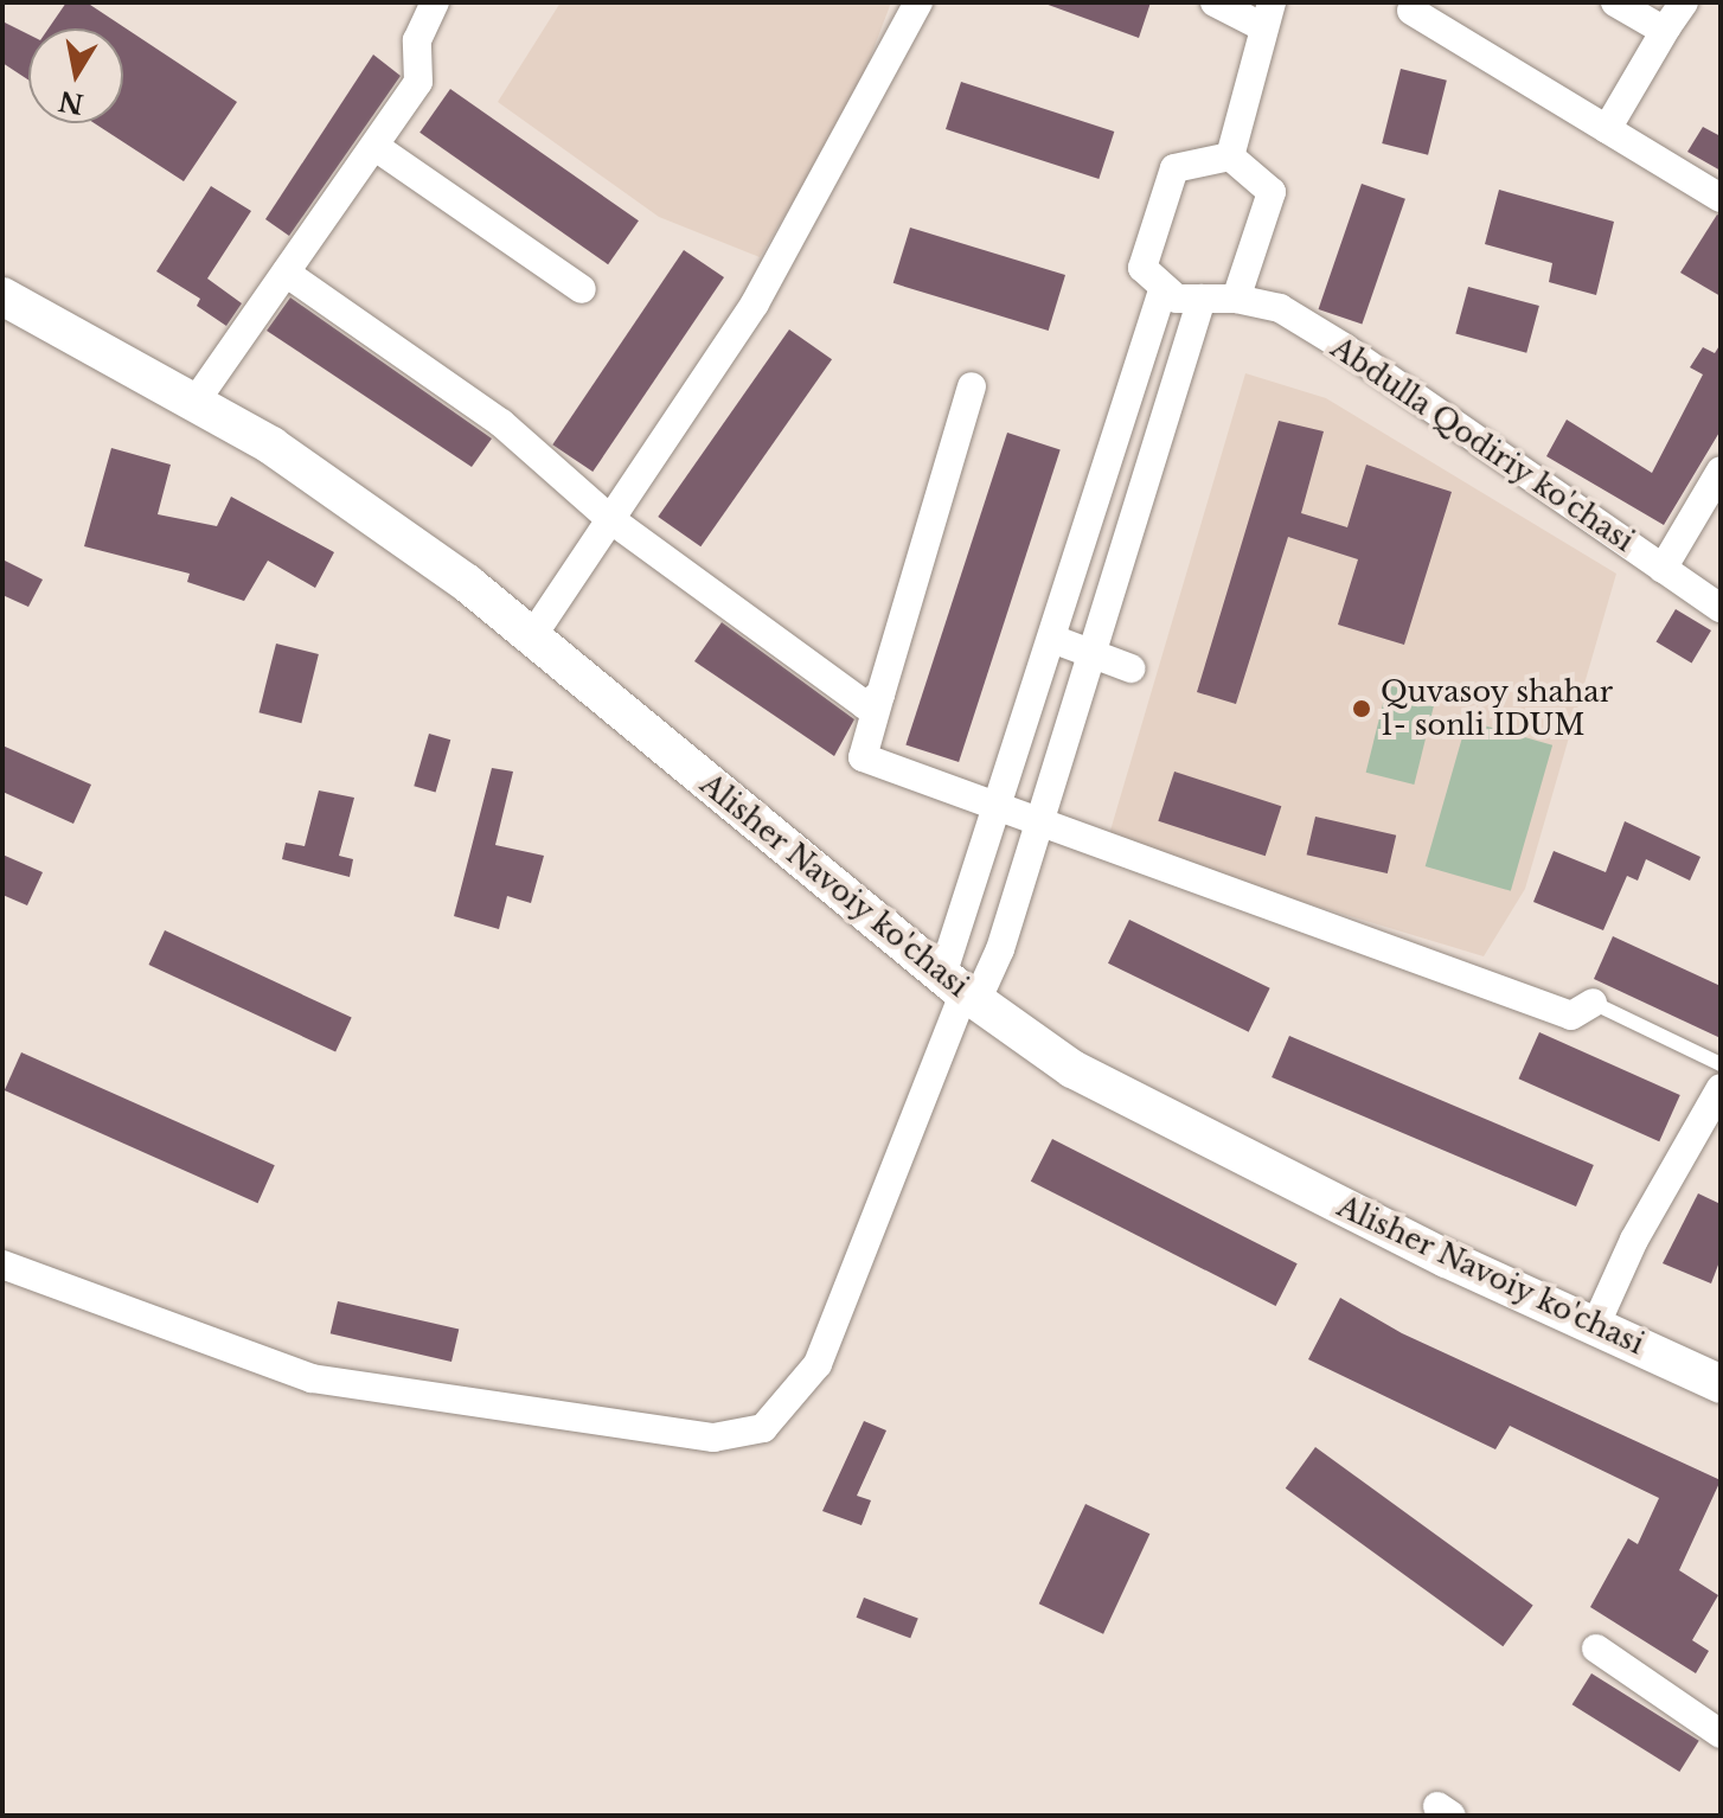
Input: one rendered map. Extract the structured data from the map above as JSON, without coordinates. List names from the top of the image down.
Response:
{
  "streets": {
    "street": ["Abdulla Qodiriy ko'chasi", "Alisher Navoiy ko'chasi"]
  },
  "places": ["Quvasoy shahar 1- sonli IDUM"],
  "north": "bottom"
}
